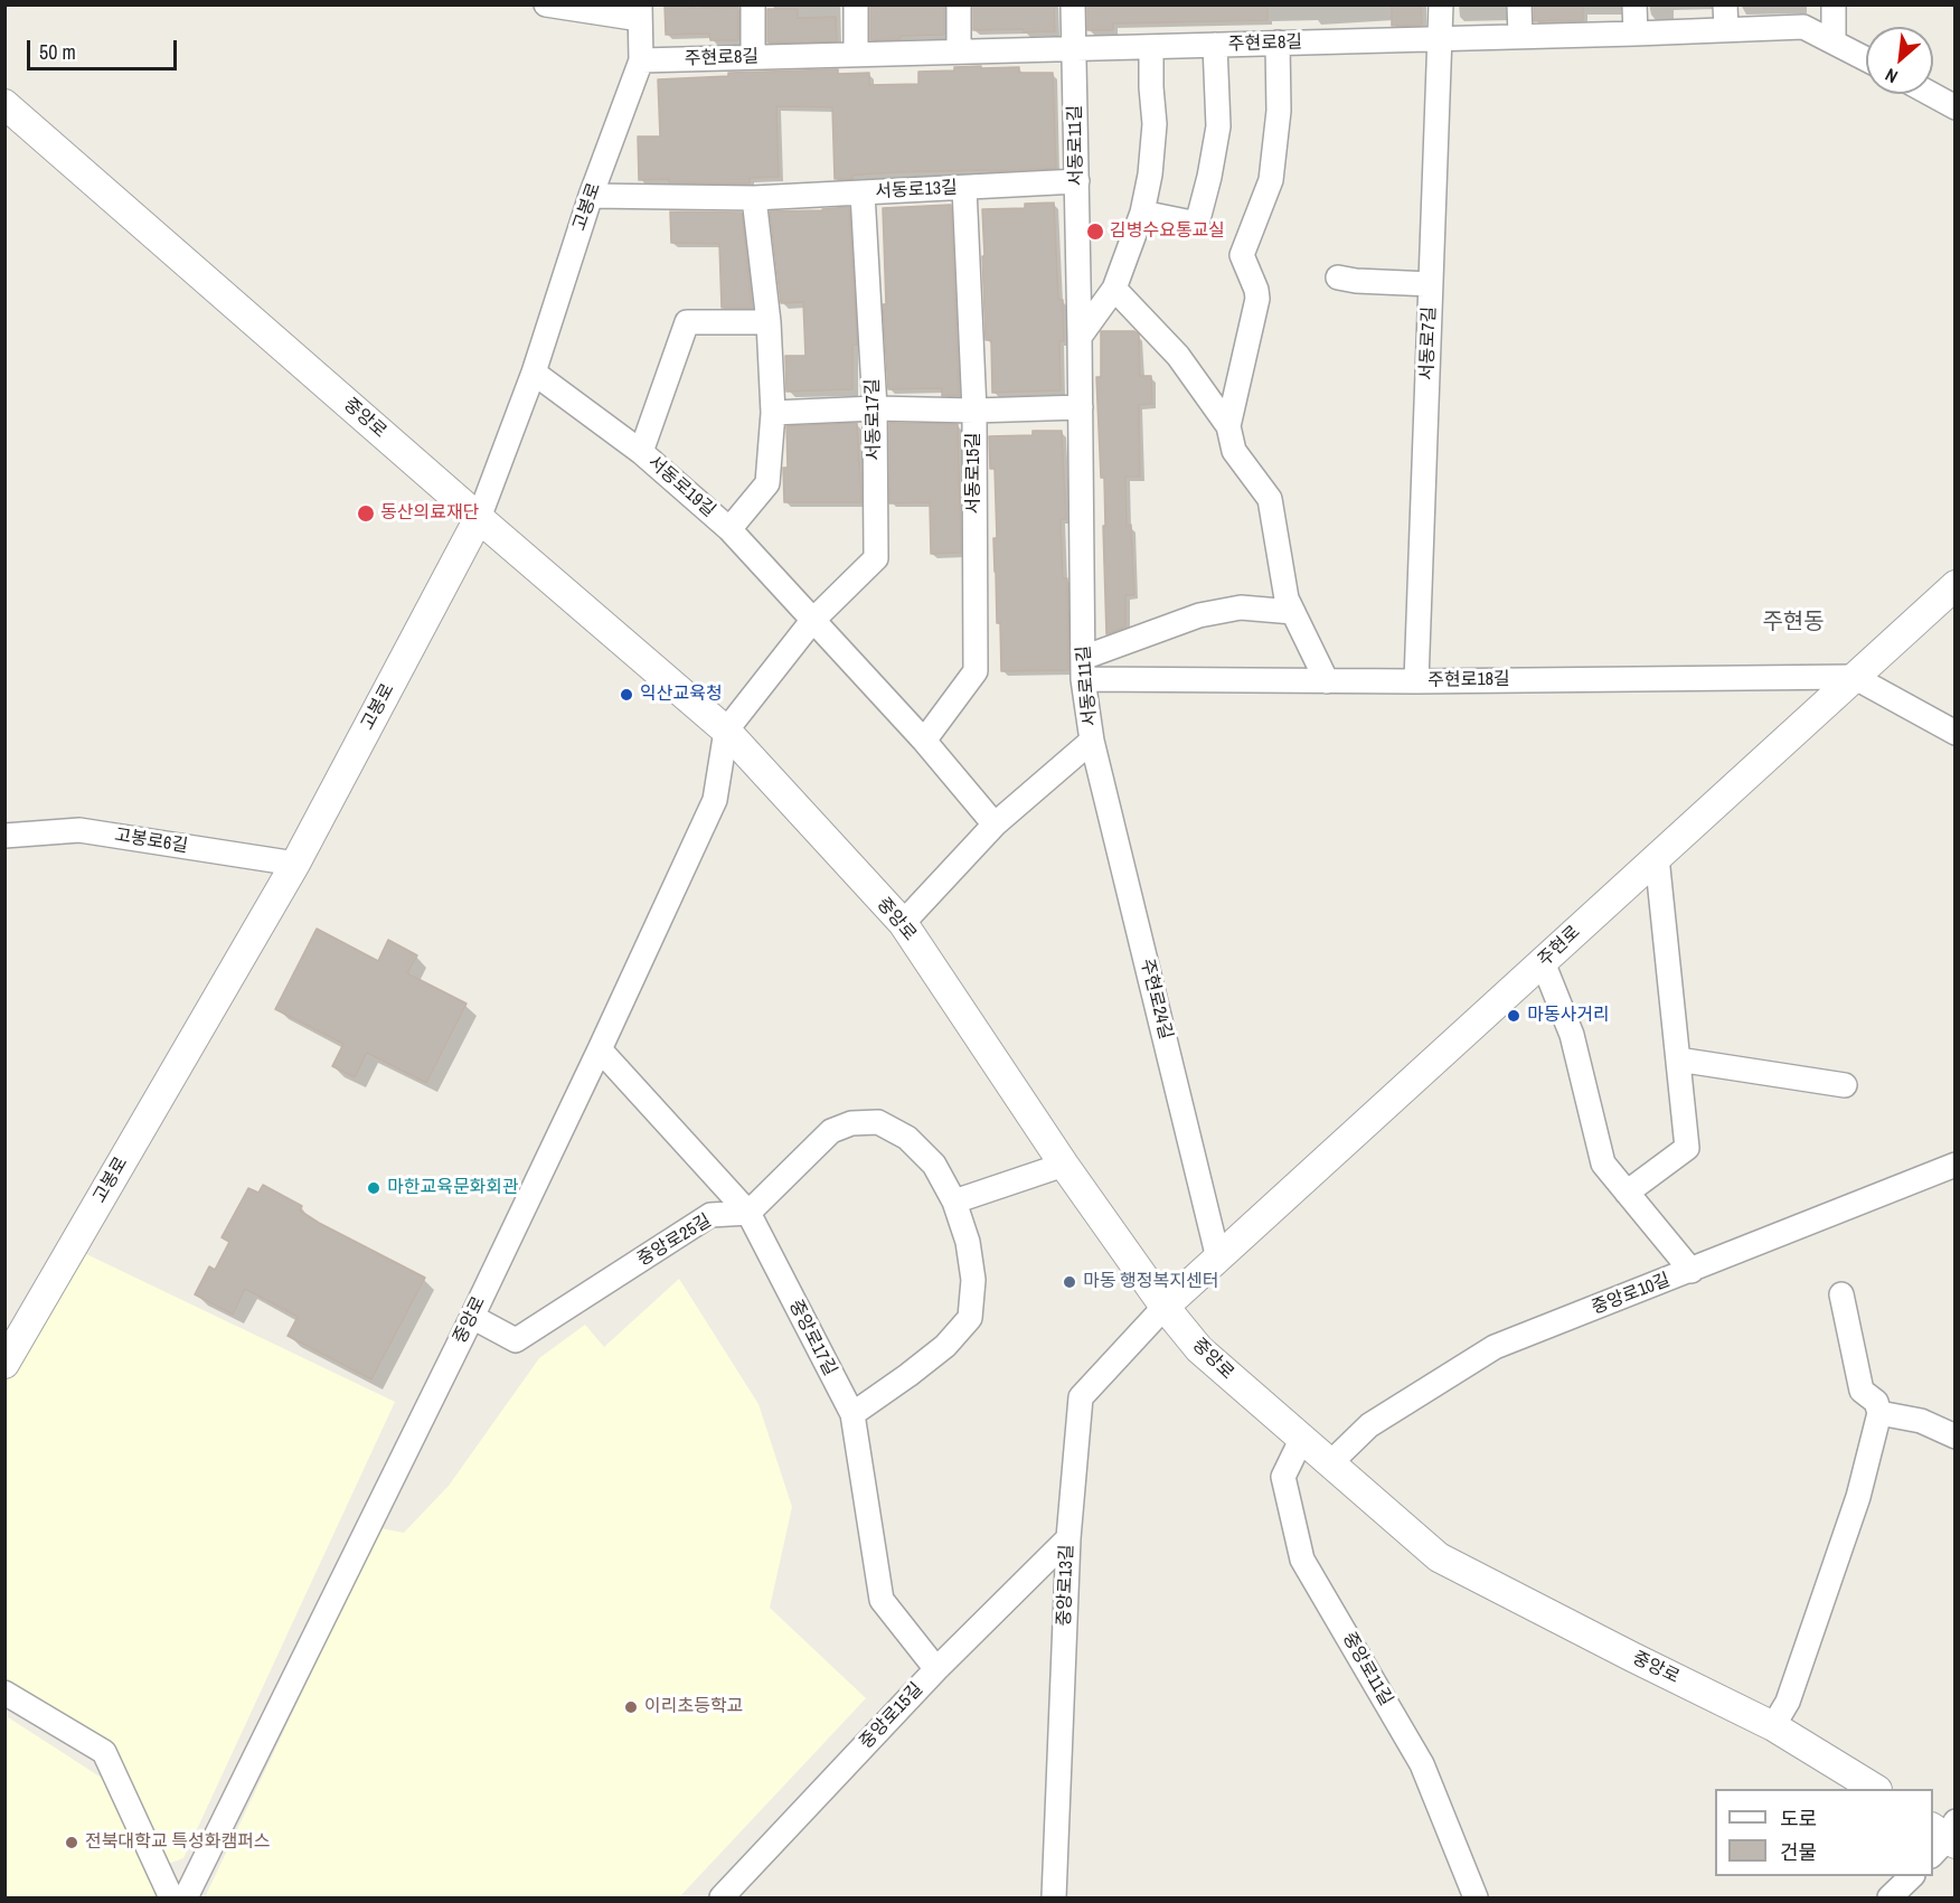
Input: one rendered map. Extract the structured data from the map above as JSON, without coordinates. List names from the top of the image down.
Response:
{
  "streets": {
    "street": [
      "주현로8길",
      "서동로11길",
      "서동로13길",
      "고봉로",
      "서동로7길",
      "중앙로",
      "서동로17길",
      "서동로15길",
      "서동로19길",
      "주현로18길",
      "고봉로6길",
      "주현로",
      "주현로24길",
      "중앙로25길",
      "중앙로10길",
      "중앙로17길",
      "중앙로13길",
      "중앙로11길",
      "중앙로15길"
    ]
  },
  "crossings": [
    ["주현로8길", "서동로11길"],
    ["주현로8길", "고봉로"],
    ["주현로8길", "서동로7길"],
    ["서동로11길", "서동로13길"],
    ["서동로11길", "중앙로"],
    ["서동로11길", "서동로19길"],
    ["서동로11길", "주현로18길"],
    ["서동로11길", "주현로24길"],
    ["서동로13길", "고봉로"],
    ["서동로13길", "서동로17길"],
    ["서동로13길", "서동로15길"],
    ["고봉로", "중앙로"],
    ["고봉로", "서동로19길"],
    ["고봉로", "고봉로6길"],
    ["서동로7길", "주현로18길"],
    ["중앙로", "주현로"],
    ["중앙로", "중앙로25길"],
    ["중앙로", "중앙로10길"],
    ["중앙로", "중앙로17길"],
    ["중앙로", "중앙로13길"],
    ["중앙로", "중앙로11길"],
    ["서동로17길", "서동로19길"],
    ["서동로15길", "서동로19길"],
    ["주현로18길", "주현로"],
    ["주현로", "주현로24길"],
    ["주현로", "중앙로13길"],
    ["중앙로25길", "중앙로17길"],
    ["중앙로17길", "중앙로15길"],
    ["중앙로13길", "중앙로15길"]
  ],
  "districts": ["주현동"],
  "places": [
    "김병수요통교실",
    "동산의료재단",
    "익산교육청",
    "마동사거리",
    "마한교육문화회관",
    "마동 행정복지센터",
    "이리초등학교",
    "전북대학교 특성화캠퍼스"
  ],
  "legend": ["도로", "건물"],
  "scale_bar": "50 m",
  "north": "bottom left"
}
